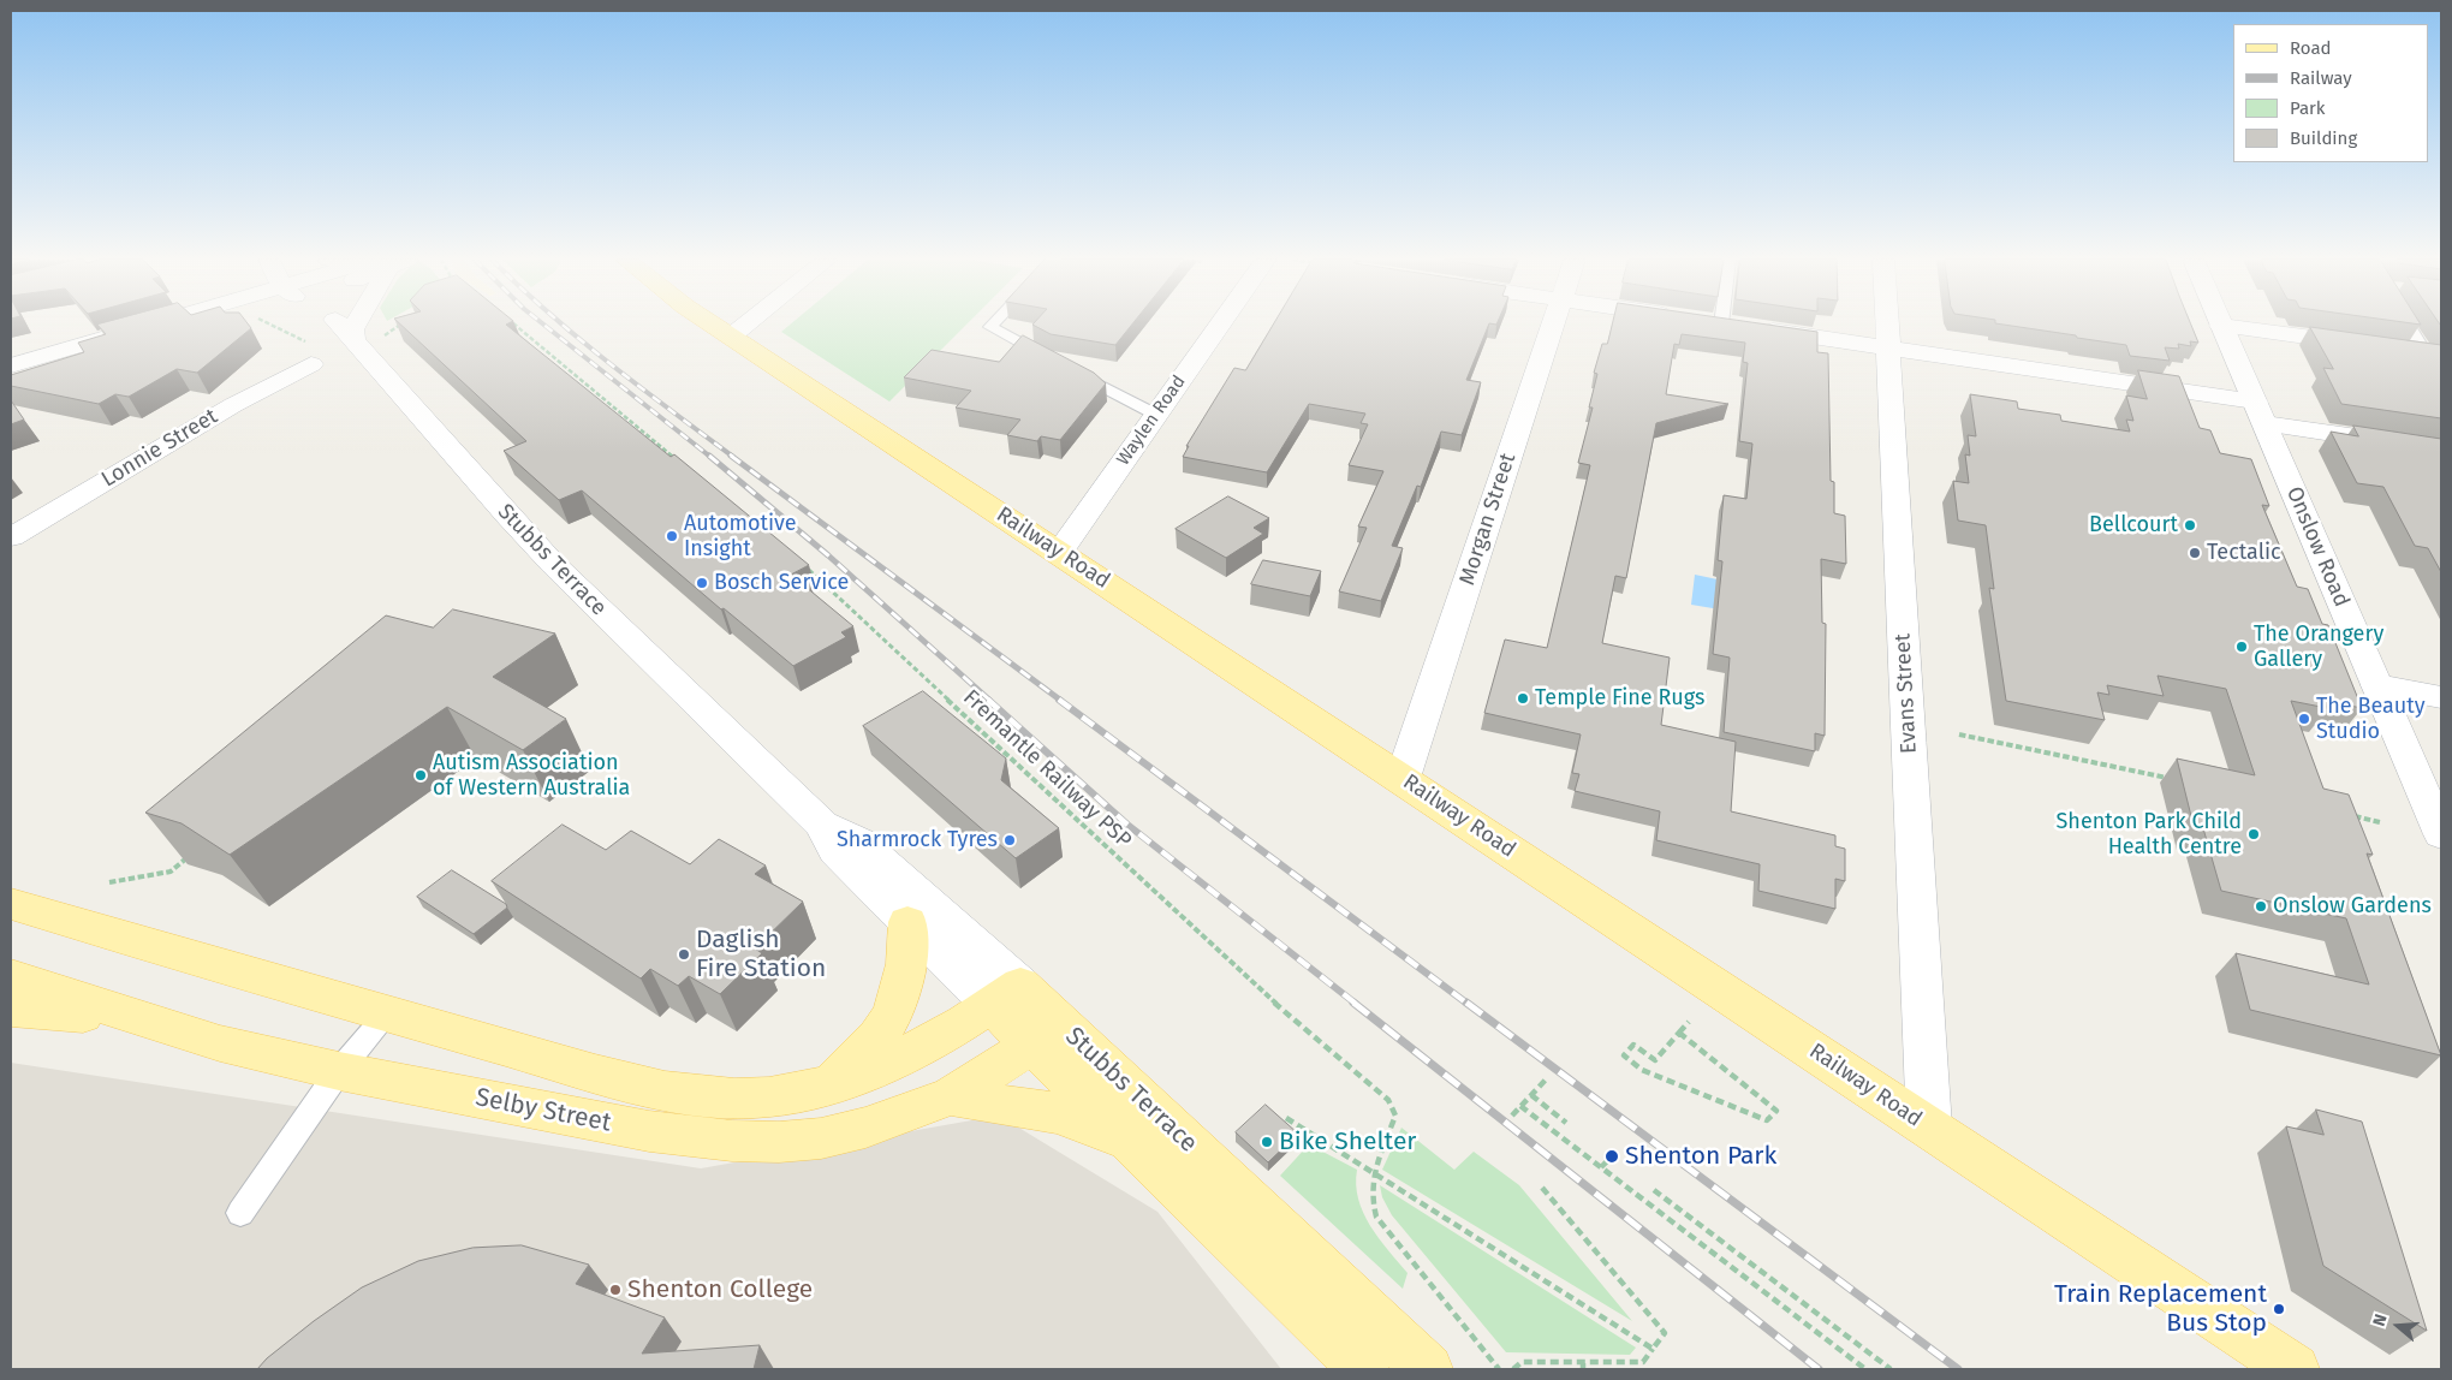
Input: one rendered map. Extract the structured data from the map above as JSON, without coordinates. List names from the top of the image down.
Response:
{
  "streets": {
    "main road": ["Railway Road", "Stubbs Terrace", "Selby Street"],
    "street": [
      "Waylen Road",
      "Lonnie Street",
      "Morgan Street",
      "Onslow Road",
      "Evans Street"
    ],
    "path": ["Fremantle Railway PSP"]
  },
  "crossings": [
    ["Waylen Road", "Railway Road"],
    ["Morgan Street", "Railway Road"],
    ["Railway Road", "Evans Street"],
    ["Stubbs Terrace", "Selby Street"]
  ],
  "places": [
    "Bellcourt",
    "Automotive Insight",
    "Tectalic",
    "Bosch Service",
    "The Orangery Gallery",
    "Temple Fine Rugs",
    "The Beauty Studio",
    "Autism Association of Western Australia",
    "Shenton Park Child Health Centre",
    "Sharmrock Tyres",
    "Onslow Gardens",
    "Daglish Fire Station",
    "Bike Shelter",
    "Shenton Park",
    "Shenton College",
    "Train Replacement Bus Stop"
  ],
  "legend": [
    "Road",
    "Railway",
    "Park",
    "Building"
  ],
  "north": "left"
}
